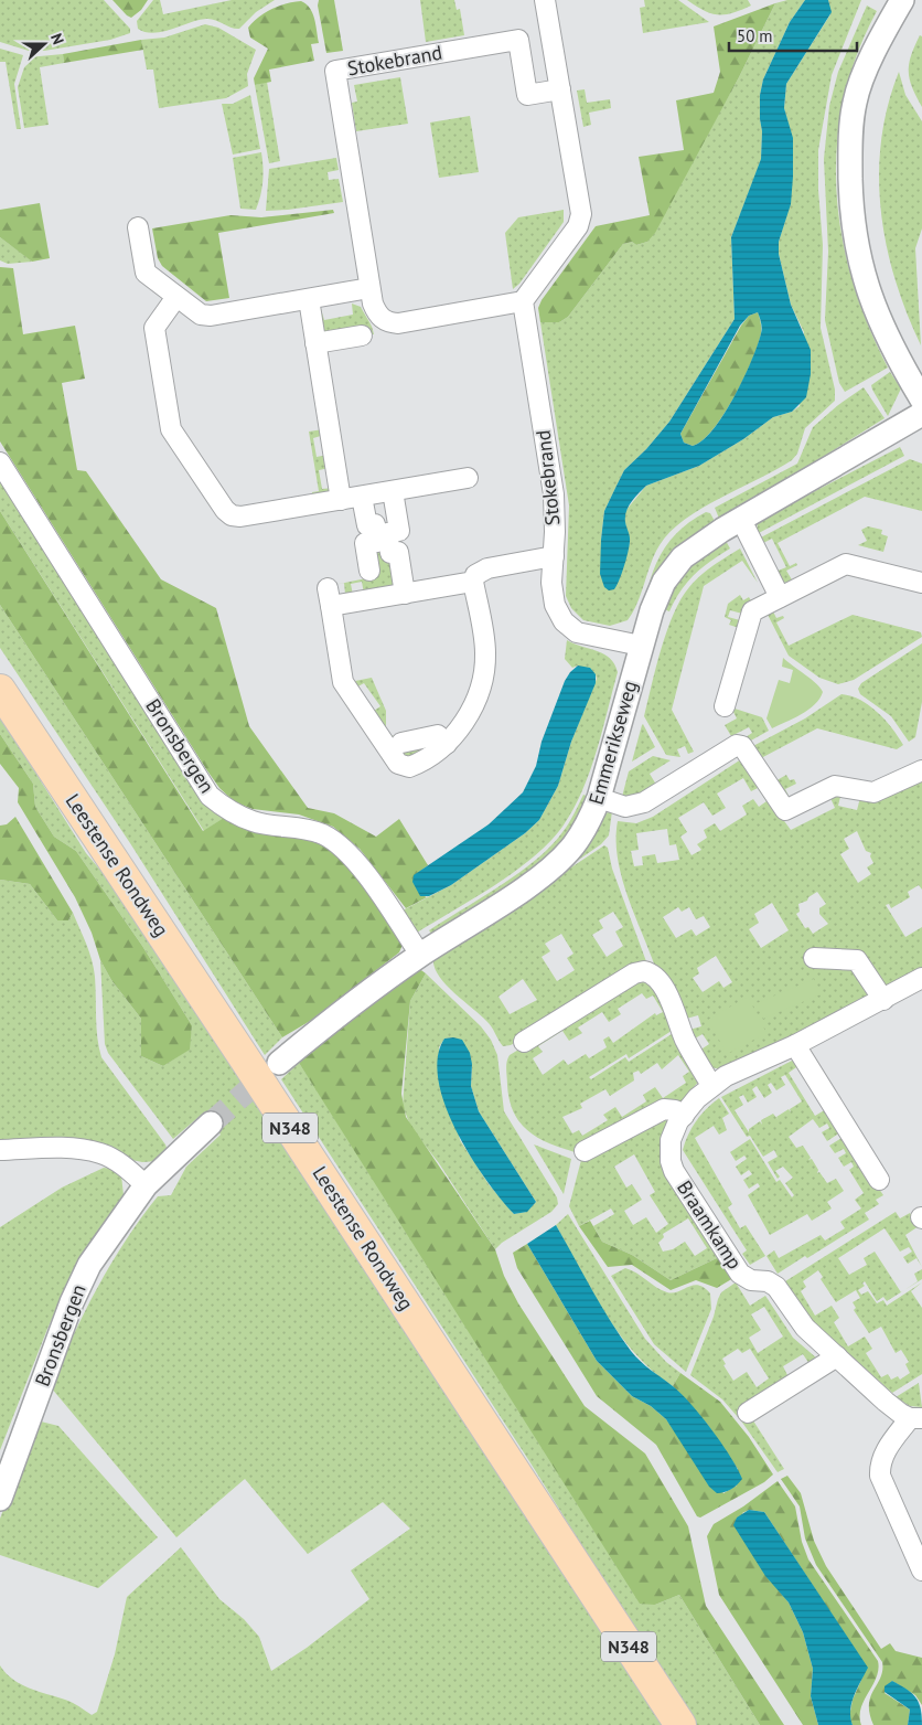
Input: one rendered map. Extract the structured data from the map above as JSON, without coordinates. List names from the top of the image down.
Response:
{
  "streets": {
    "main road": ["Leestense Rondweg", "N348"],
    "street": [
      "Stokebrand",
      "Emmerikseweg",
      "Bronsbergen",
      "Braamkamp"
    ]
  },
  "crossings": [
    ["Stokebrand", "Emmerikseweg"],
    ["Emmerikseweg", "Bronsbergen"]
  ],
  "scale_bar": "50 m",
  "north": "right"
}
